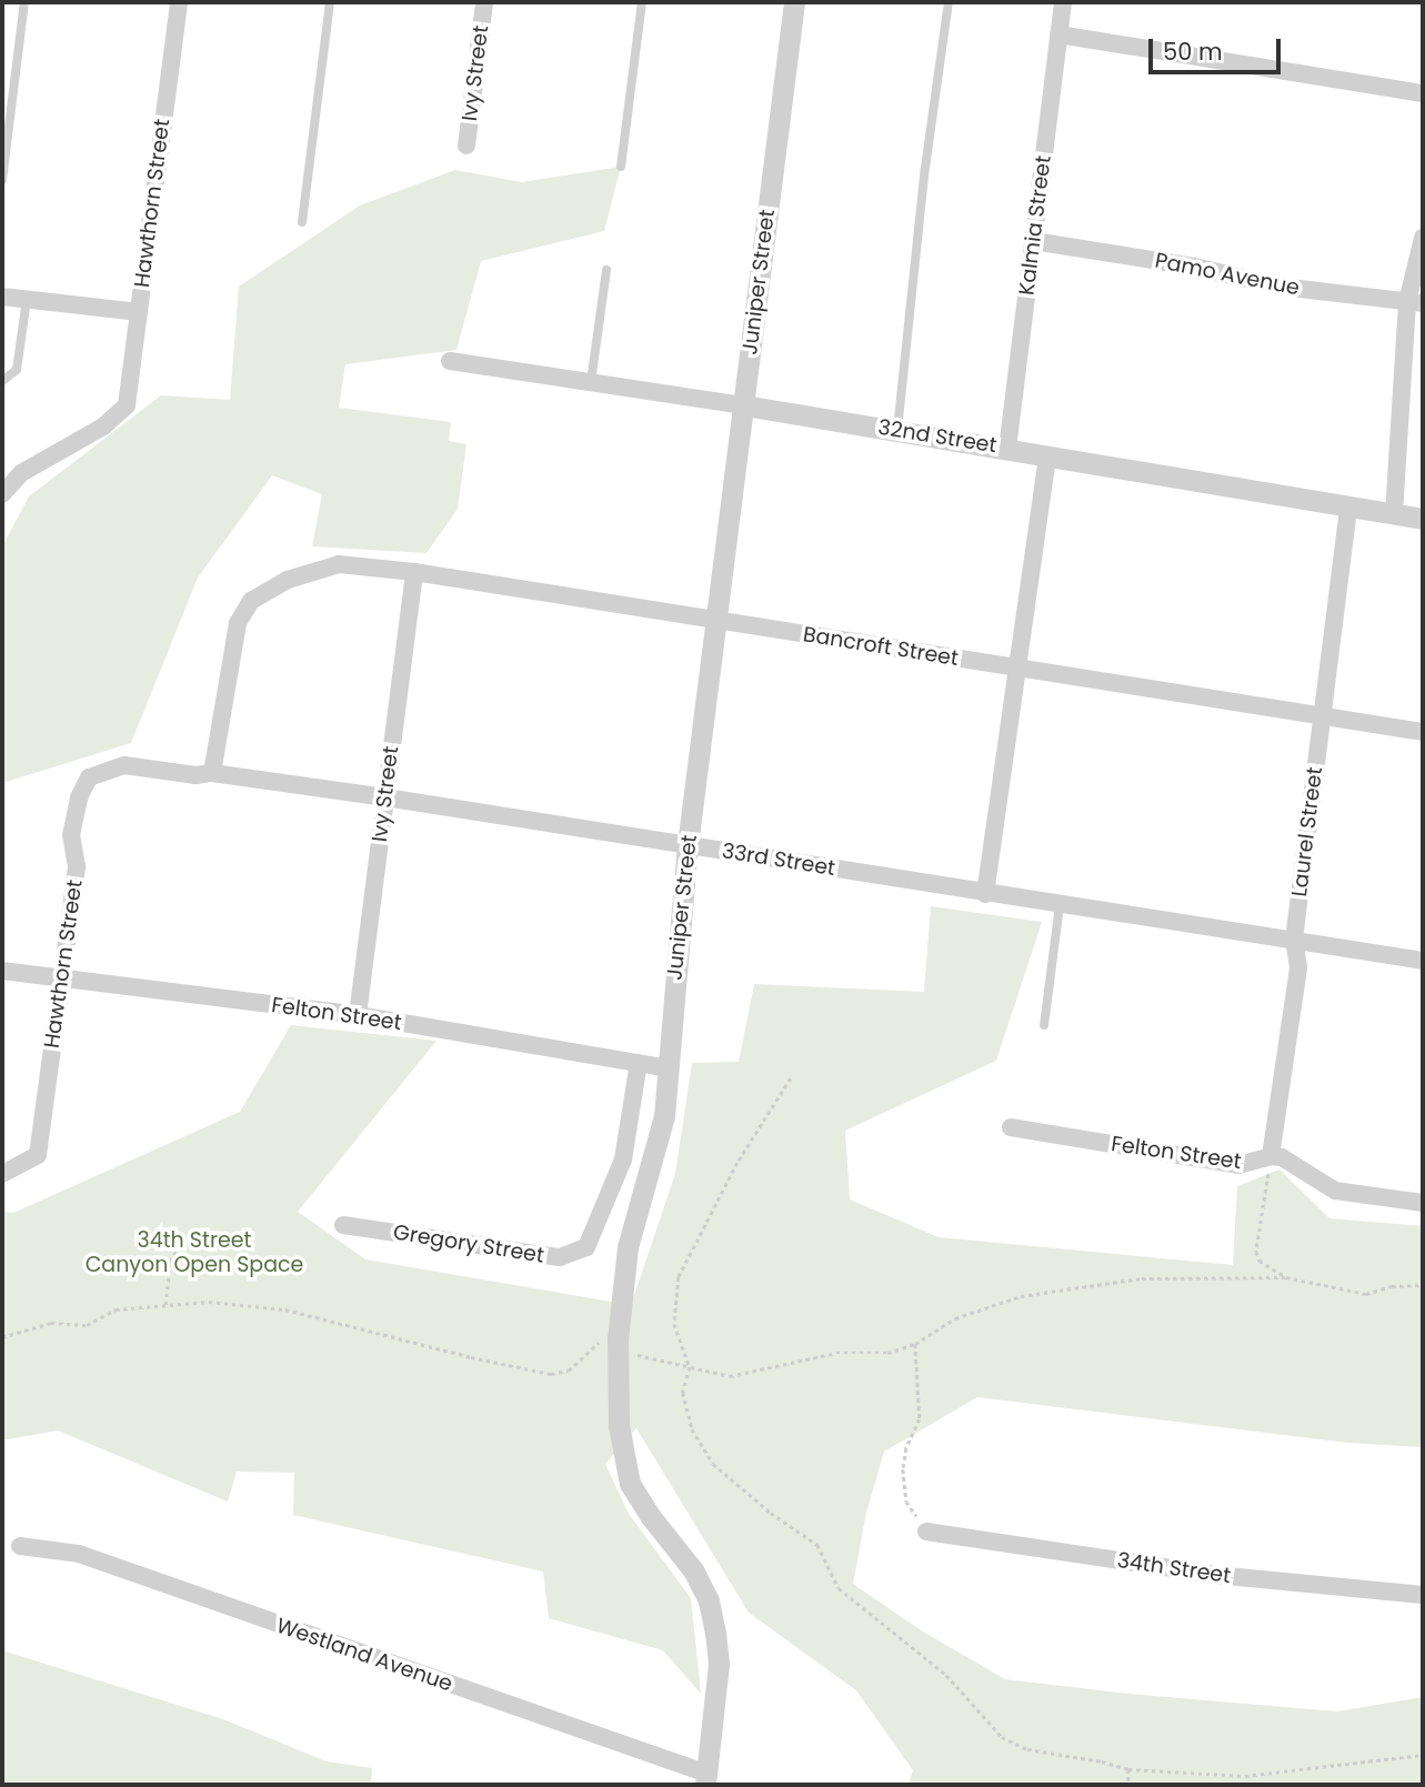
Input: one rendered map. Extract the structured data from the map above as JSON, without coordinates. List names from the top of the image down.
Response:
{
  "streets": {
    "street": [
      "Ivy Street",
      "Hawthorn Street",
      "Kalmia Street",
      "Pamo Avenue",
      "Juniper Street",
      "32nd Street",
      "Bancroft Street",
      "Laurel Street",
      "33rd Street",
      "Felton Street",
      "Gregory Street",
      "34th Street",
      "Westland Avenue"
    ]
  },
  "crossings": [
    ["Ivy Street", "Bancroft Street"],
    ["Ivy Street", "33rd Street"],
    ["Ivy Street", "Felton Street"],
    ["Hawthorn Street", "33rd Street"],
    ["Hawthorn Street", "Felton Street"],
    ["Kalmia Street", "Pamo Avenue"],
    ["Kalmia Street", "32nd Street"],
    ["Juniper Street", "32nd Street"],
    ["Juniper Street", "Bancroft Street"],
    ["Juniper Street", "33rd Street"],
    ["Juniper Street", "Felton Street"],
    ["Juniper Street", "Westland Avenue"],
    ["32nd Street", "Laurel Street"],
    ["Bancroft Street", "Laurel Street"],
    ["Bancroft Street", "33rd Street"],
    ["Laurel Street", "33rd Street"],
    ["Laurel Street", "Felton Street"],
    ["Felton Street", "Gregory Street"]
  ],
  "parks": ["34th Street Canyon Open Space"],
  "scale_bar": "50 m"
}
